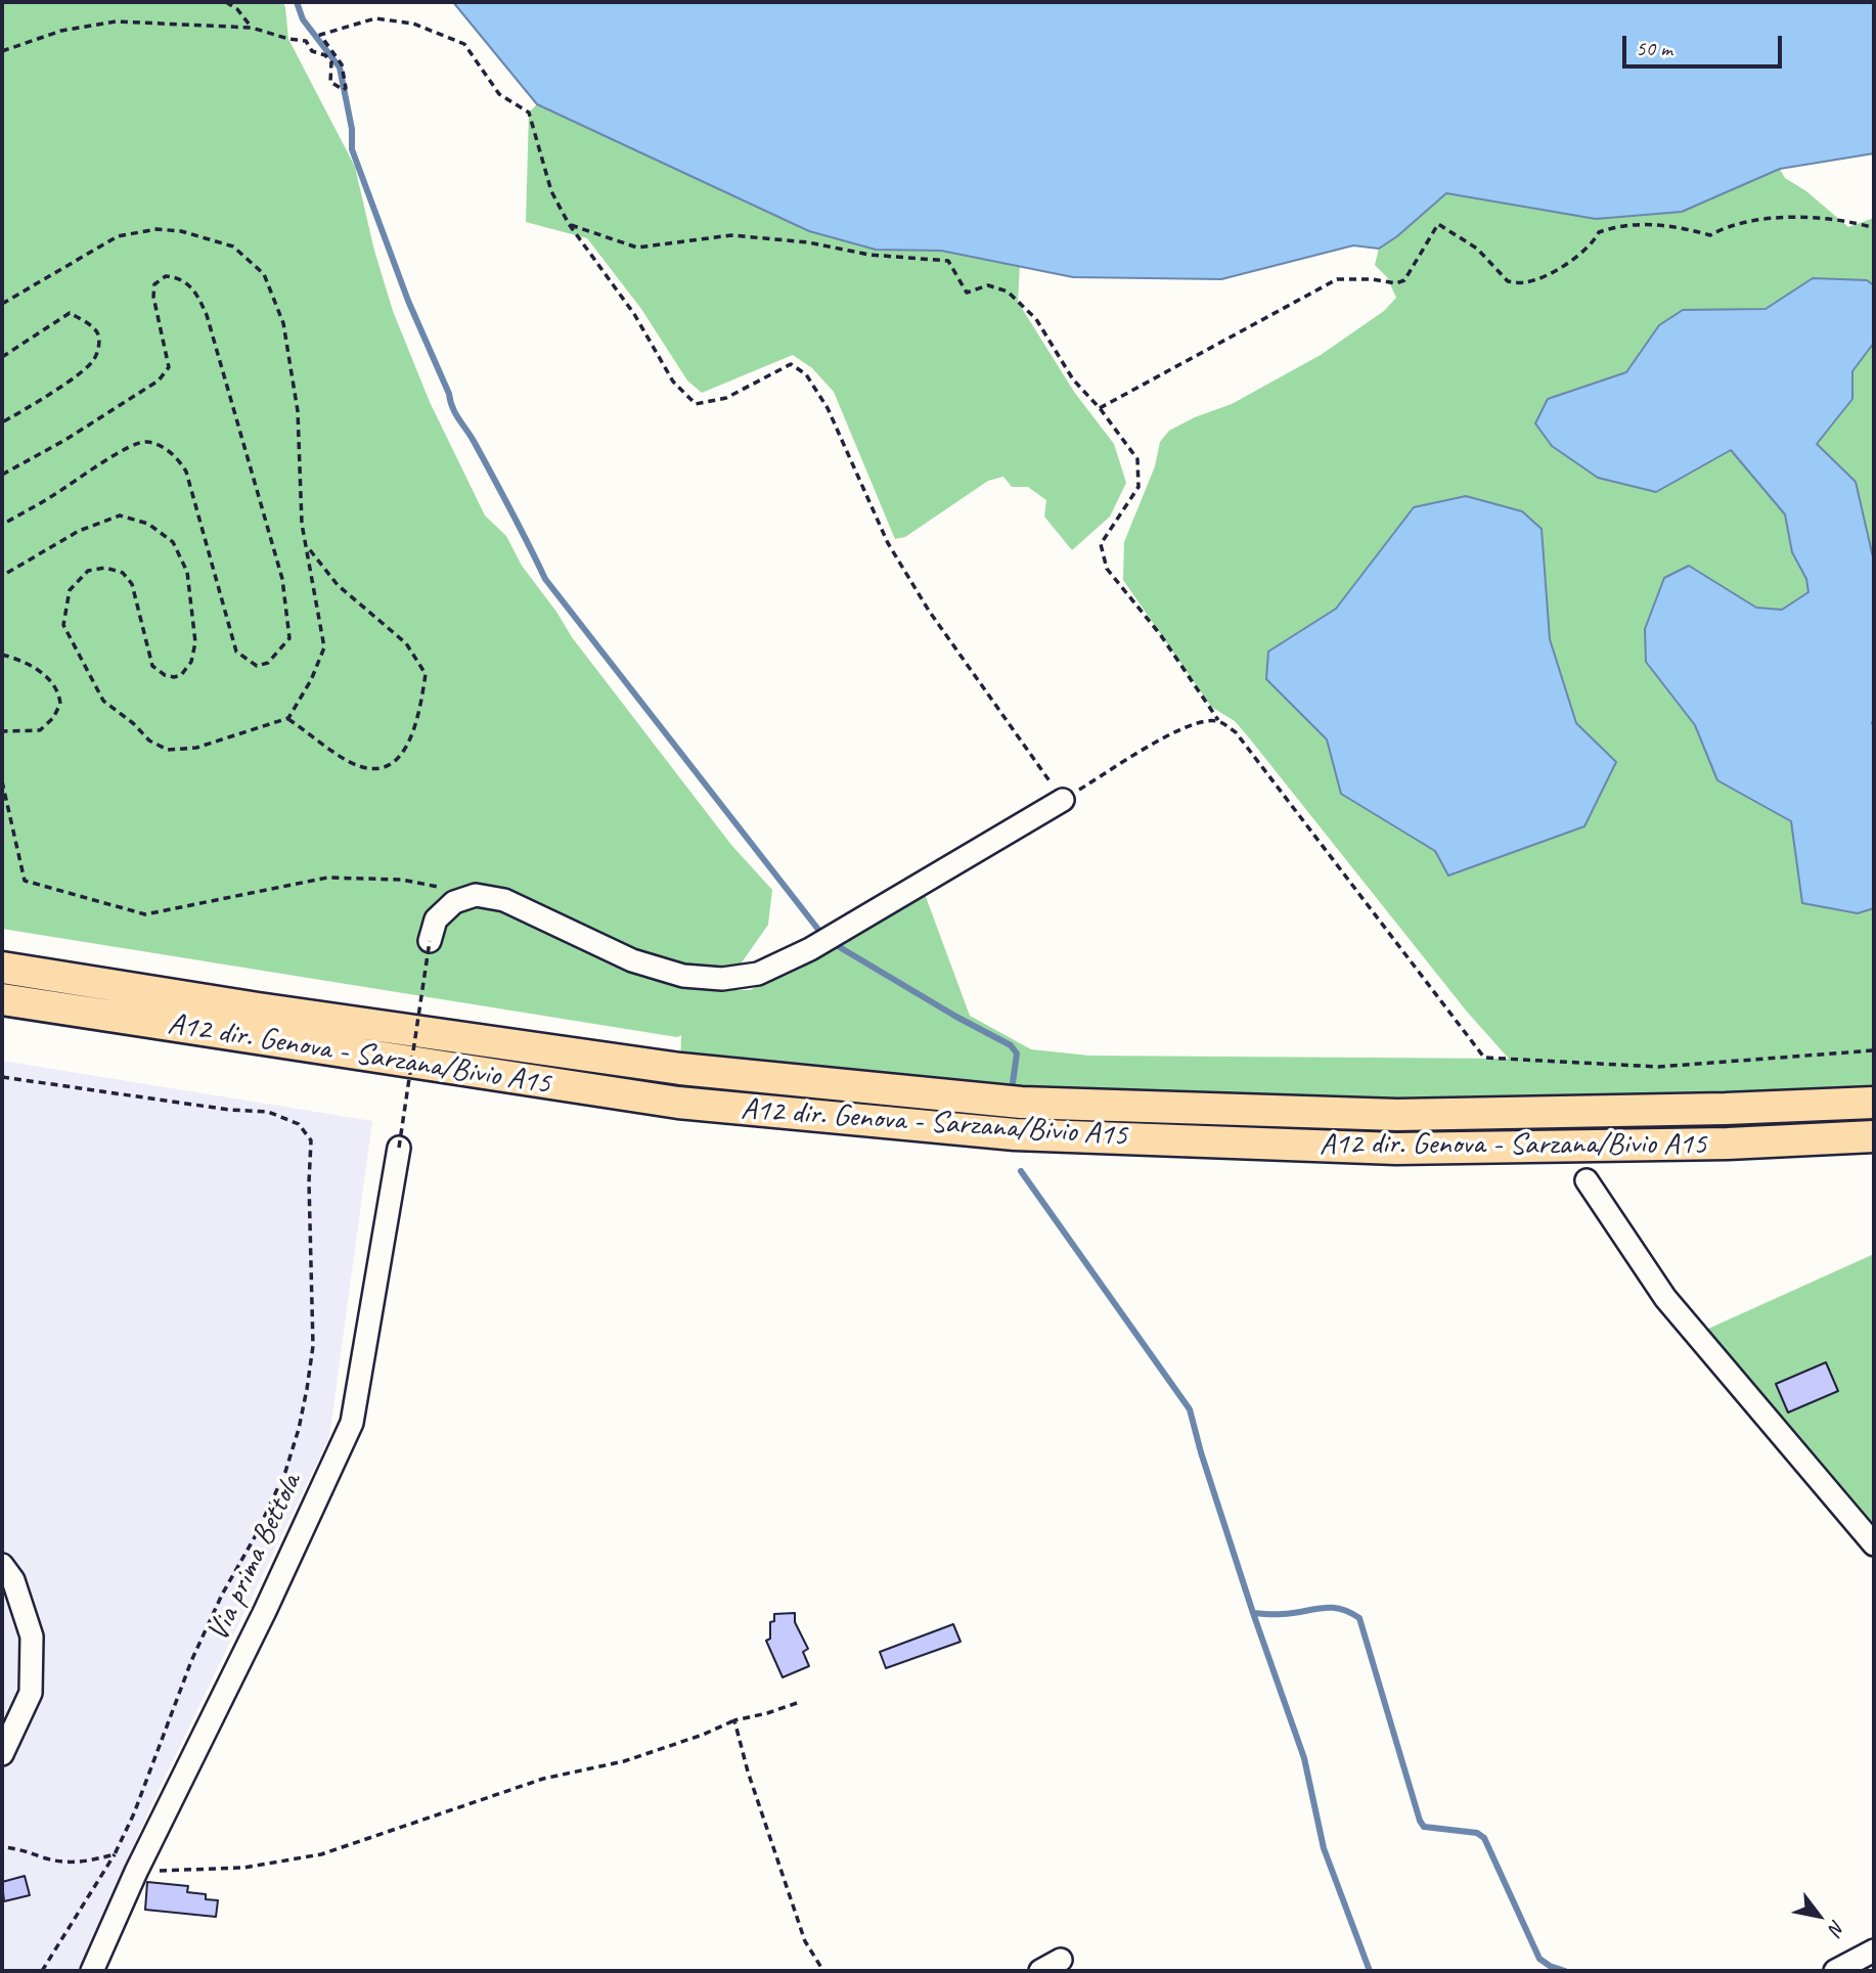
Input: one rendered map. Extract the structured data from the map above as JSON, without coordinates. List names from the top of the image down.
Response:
{
  "streets": {
    "highway": ["A12 dir. Genova - Sarzana/Bivio A15"],
    "street": ["Via prima Bettola"]
  },
  "scale_bar": "50 m",
  "north": "bottom right"
}
